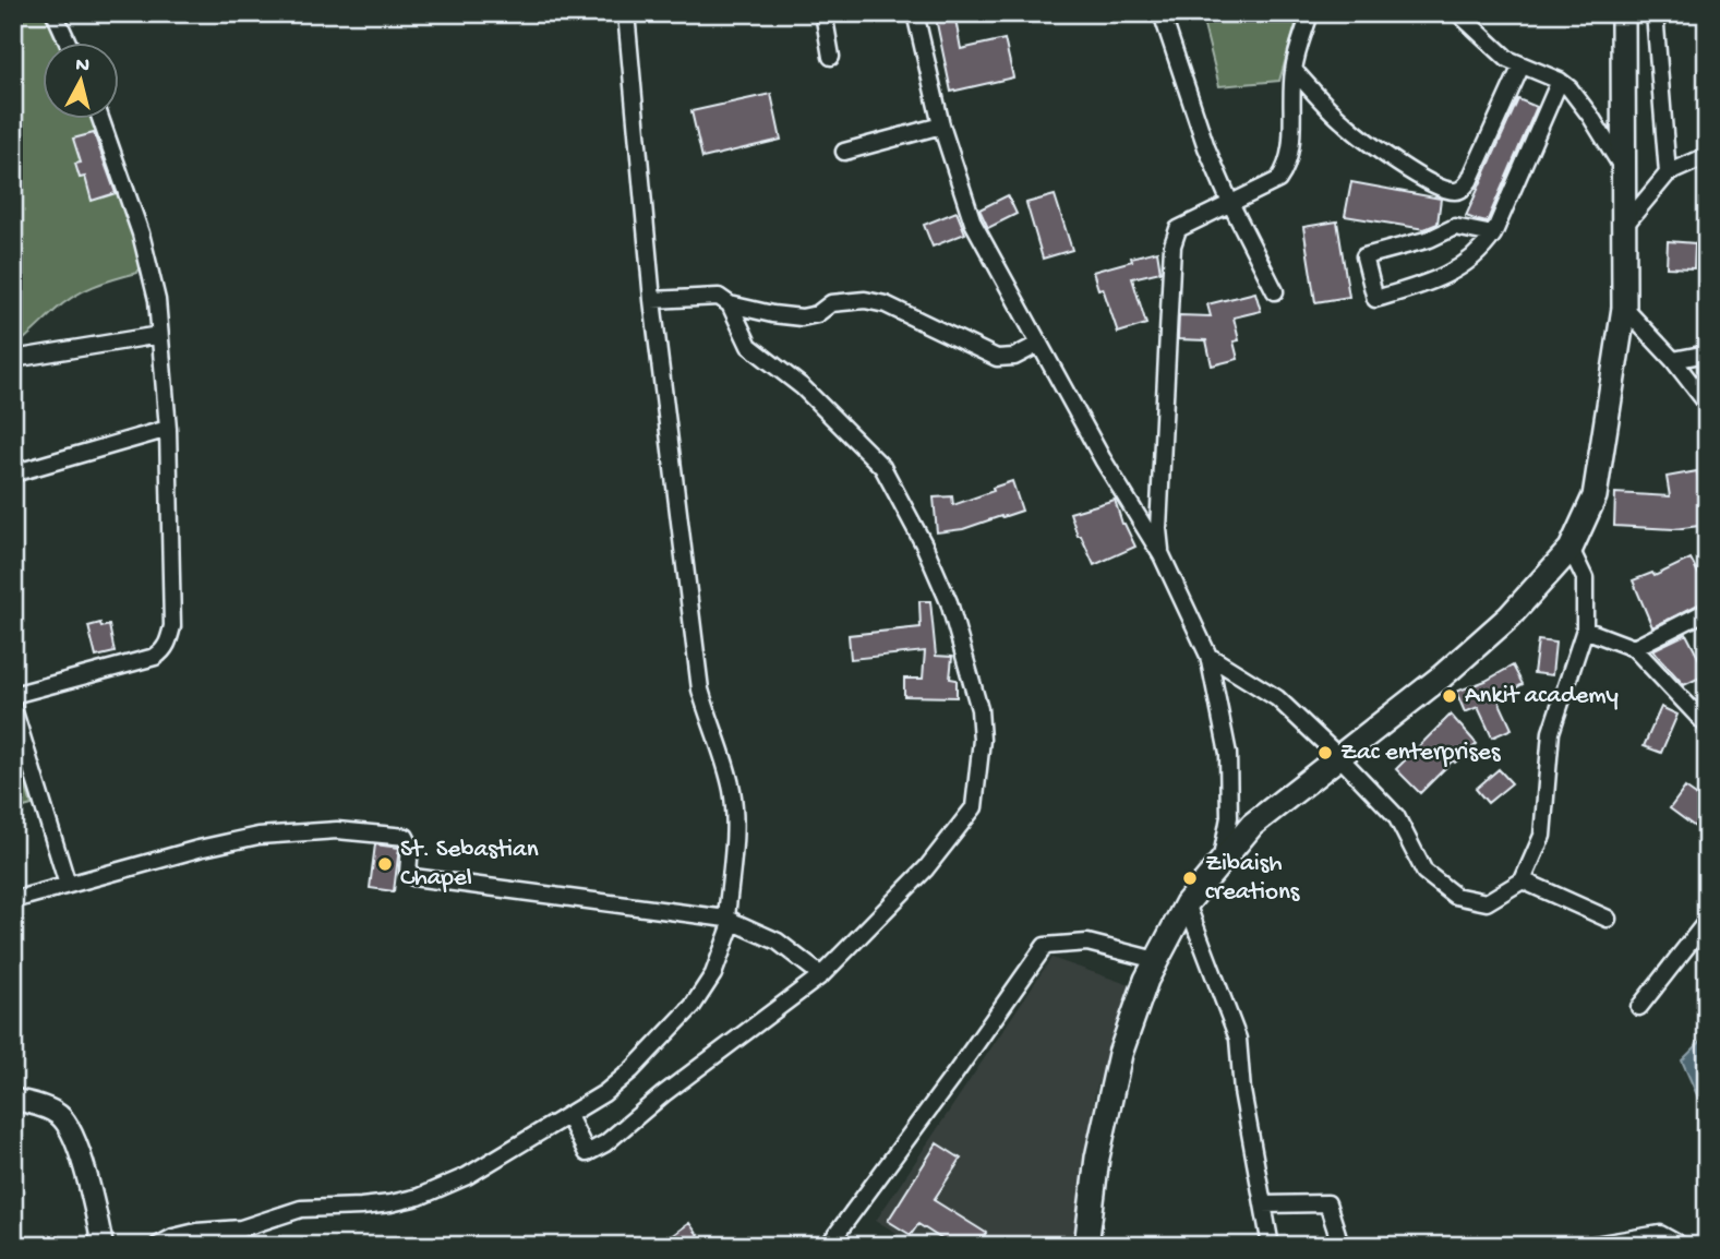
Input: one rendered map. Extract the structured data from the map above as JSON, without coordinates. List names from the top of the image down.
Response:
{
  "places": [
    "Ankit academy",
    "Zac enterprises",
    "St. Sebastian Chapel",
    "Zibaish creations"
  ],
  "north": "top"
}
